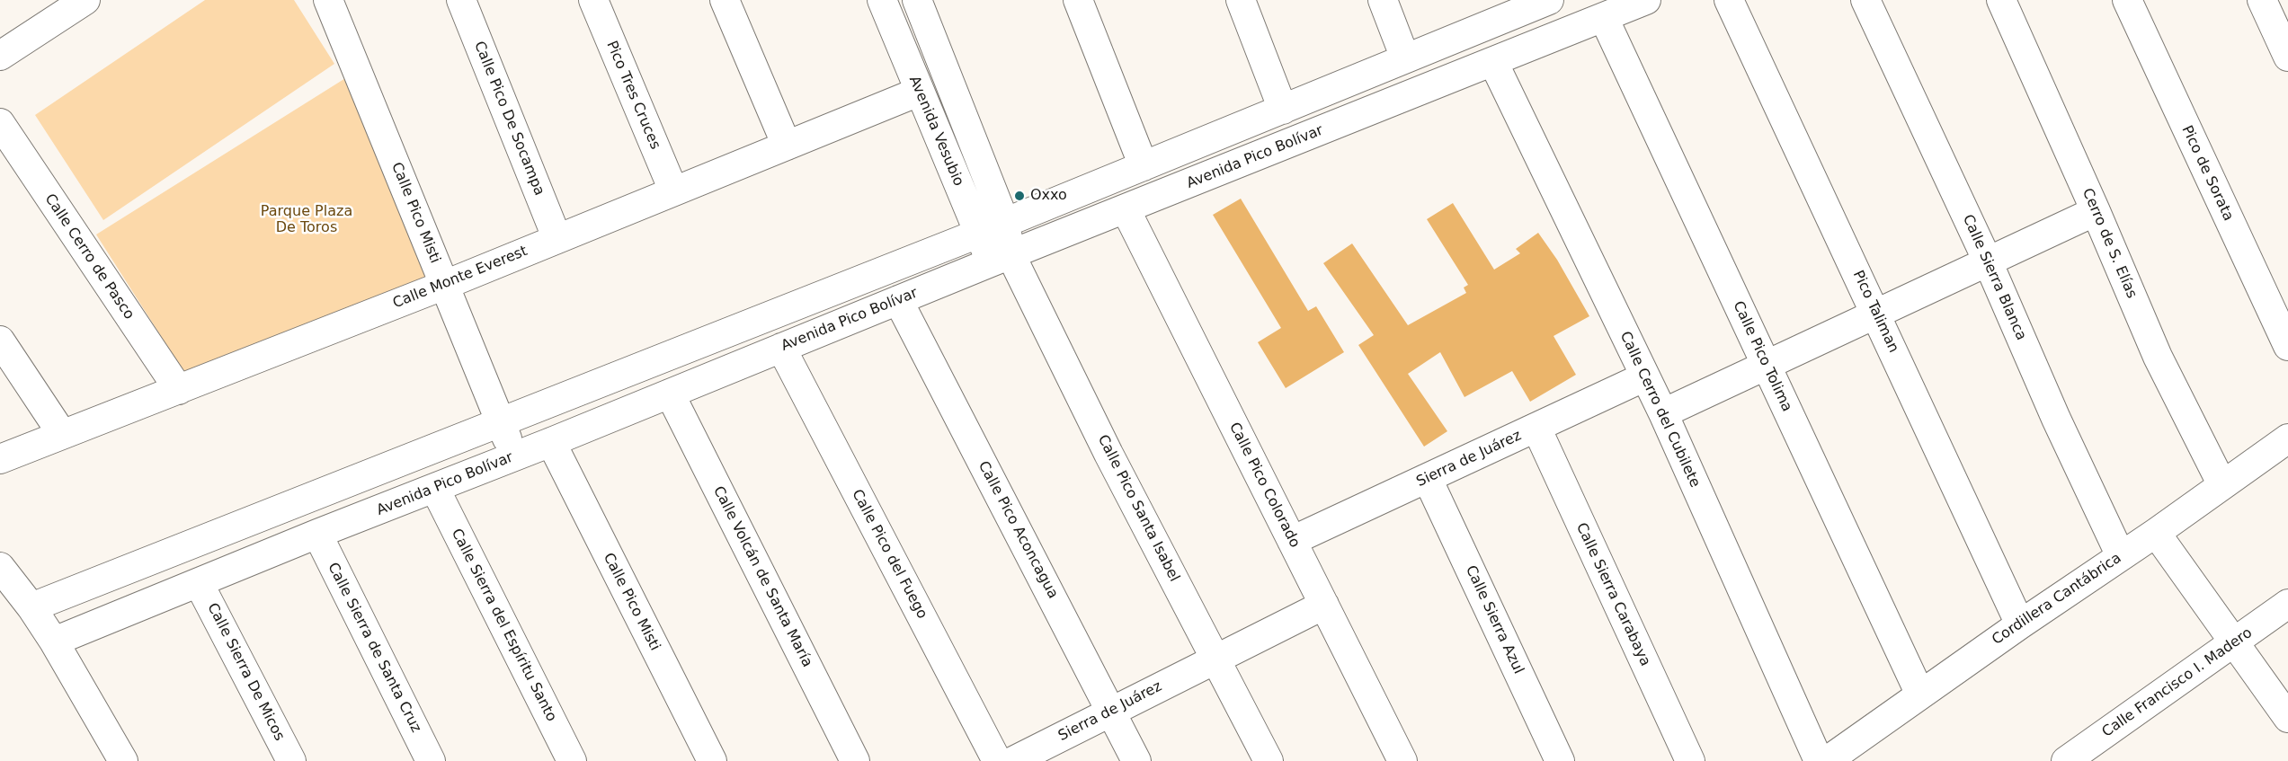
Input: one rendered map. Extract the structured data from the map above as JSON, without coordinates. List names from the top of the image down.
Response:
{
  "streets": {
    "street": [
      "Pico Tres Cruces",
      "Calle Pico De Socampa",
      "Avenida Vesubio",
      "Avenida Pico Bolívar",
      "Pico de Sorata",
      "Calle Pico Misti",
      "Cerro de S. Elías",
      "Calle Cerro de Pasco",
      "Calle Monte Everest",
      "Calle Sierra Blanca",
      "Pico Taliman",
      "Calle Pico Tolima",
      "Calle Cerro del Cubilete",
      "Sierra de Juárez",
      "Calle Pico Colorado",
      "Calle Pico Santa Isabel",
      "Calle Pico Aconcagua",
      "Calle Pico del Fuego",
      "Calle Volcán de Santa María",
      "Calle Sierra Carabaya",
      "Cordillera Cantábrica",
      "Calle Sierra Azul",
      "Calle Sierra del Espíritu Santo",
      "Calle Sierra de Santa Cruz",
      "Calle Sierra De Micos",
      "Calle Francisco I. Madero"
    ]
  },
  "crossings": [
    ["Pico Tres Cruces", "Calle Monte Everest"],
    ["Calle Pico De Socampa", "Calle Monte Everest"],
    ["Avenida Vesubio", "Avenida Pico Bolívar"],
    ["Avenida Vesubio", "Calle Monte Everest"],
    ["Avenida Vesubio", "Calle Pico Santa Isabel"],
    ["Avenida Pico Bolívar", "Calle Pico Misti"],
    ["Avenida Pico Bolívar", "Calle Pico Tolima"],
    ["Avenida Pico Bolívar", "Calle Cerro del Cubilete"],
    ["Avenida Pico Bolívar", "Calle Pico Colorado"],
    ["Avenida Pico Bolívar", "Calle Pico Santa Isabel"],
    ["Avenida Pico Bolívar", "Calle Pico Aconcagua"],
    ["Avenida Pico Bolívar", "Calle Pico del Fuego"],
    ["Avenida Pico Bolívar", "Calle Volcán de Santa María"],
    ["Avenida Pico Bolívar", "Calle Sierra del Espíritu Santo"],
    ["Avenida Pico Bolívar", "Calle Sierra de Santa Cruz"],
    ["Avenida Pico Bolívar", "Calle Sierra De Micos"],
    ["Calle Pico Misti", "Calle Monte Everest"],
    ["Cerro de S. Elías", "Cordillera Cantábrica"],
    ["Calle Cerro de Pasco", "Calle Monte Everest"],
    ["Calle Sierra Blanca", "Cordillera Cantábrica"],
    ["Pico Taliman", "Cordillera Cantábrica"],
    ["Calle Pico Tolima", "Cordillera Cantábrica"],
    ["Calle Cerro del Cubilete", "Sierra de Juárez"],
    ["Sierra de Juárez", "Calle Pico Colorado"],
    ["Sierra de Juárez", "Calle Pico Santa Isabel"],
    ["Sierra de Juárez", "Calle Pico Aconcagua"],
    ["Sierra de Juárez", "Calle Sierra Carabaya"],
    ["Sierra de Juárez", "Calle Sierra Azul"]
  ],
  "parks": ["Parque Plaza De Toros"],
  "places": ["Oxxo"]
}
